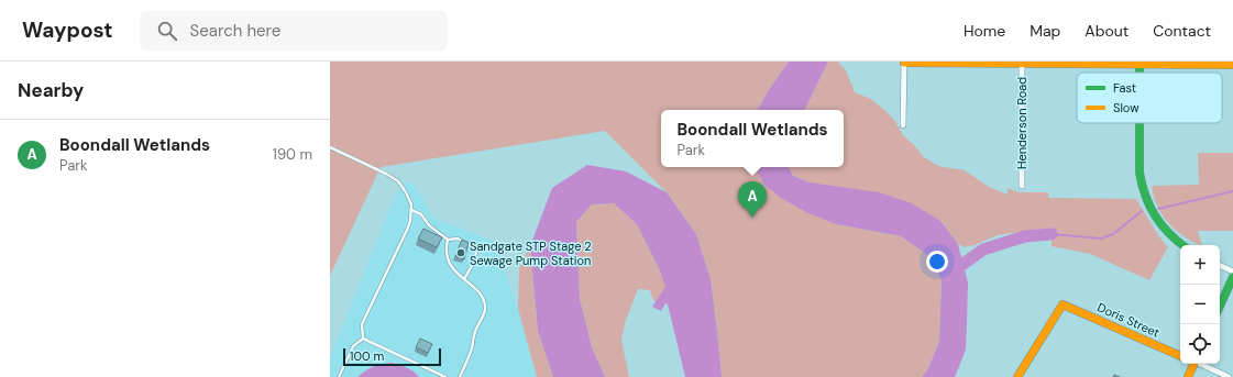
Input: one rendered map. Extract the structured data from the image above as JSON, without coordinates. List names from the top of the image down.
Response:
{
  "streets": {
    "street": ["Henderson Road", "Doris Street"]
  },
  "places": ["Sandgate STP Stage 2 Sewage Pump Station"],
  "legend": ["Fast", "Slow"],
  "scale_bar": "100 m",
  "page": {
    "header": "Waypost",
    "search": "Search here",
    "nav": [
      "Home",
      "Map",
      "About",
      "Contact"
    ],
    "heading": "Nearby",
    "popup": ["Boondall Wetlands", "Park"],
    "list": [
      {
        "mark": "A",
        "name": "Boondall Wetlands",
        "note": "Park",
        "value": "190 m"
      }
    ],
    "pins": "A",
    "map_buttons": ["+", "−"],
    "scale": "100 m"
  }
}
